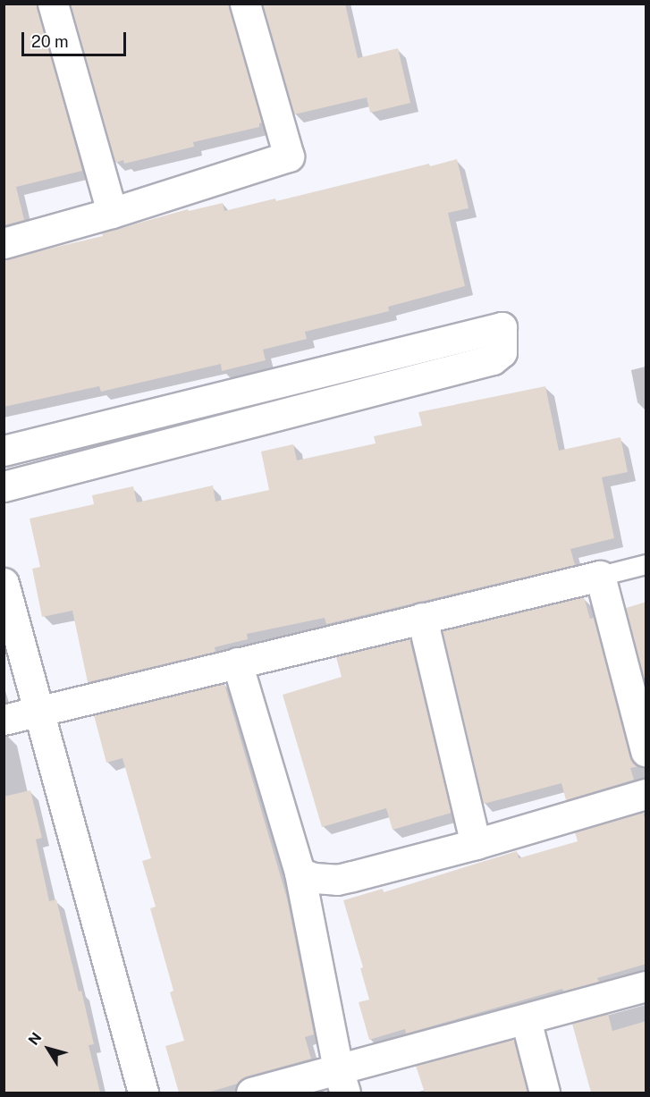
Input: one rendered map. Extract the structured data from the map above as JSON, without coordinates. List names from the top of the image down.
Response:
{
  "scale_bar": "20 m",
  "north": "top left"
}
